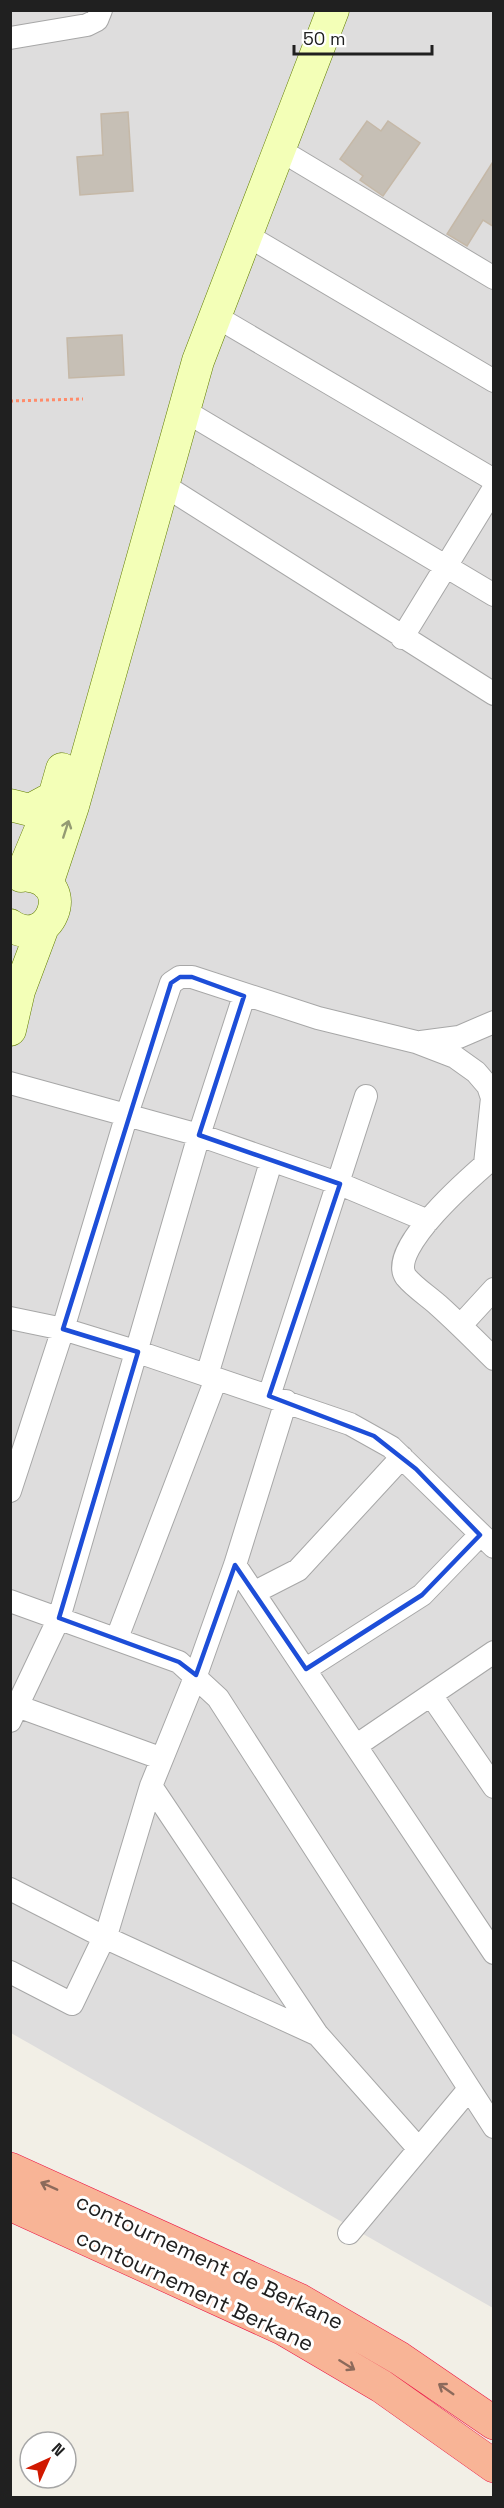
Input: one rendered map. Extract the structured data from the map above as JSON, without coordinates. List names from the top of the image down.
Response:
{
  "streets": {
    "highway": ["contournement de Berkane", "contournement Berkane"]
  },
  "one_way": ["contournement de Berkane", "contournement Berkane"],
  "scale_bar": "50 m",
  "north": "top right"
}
